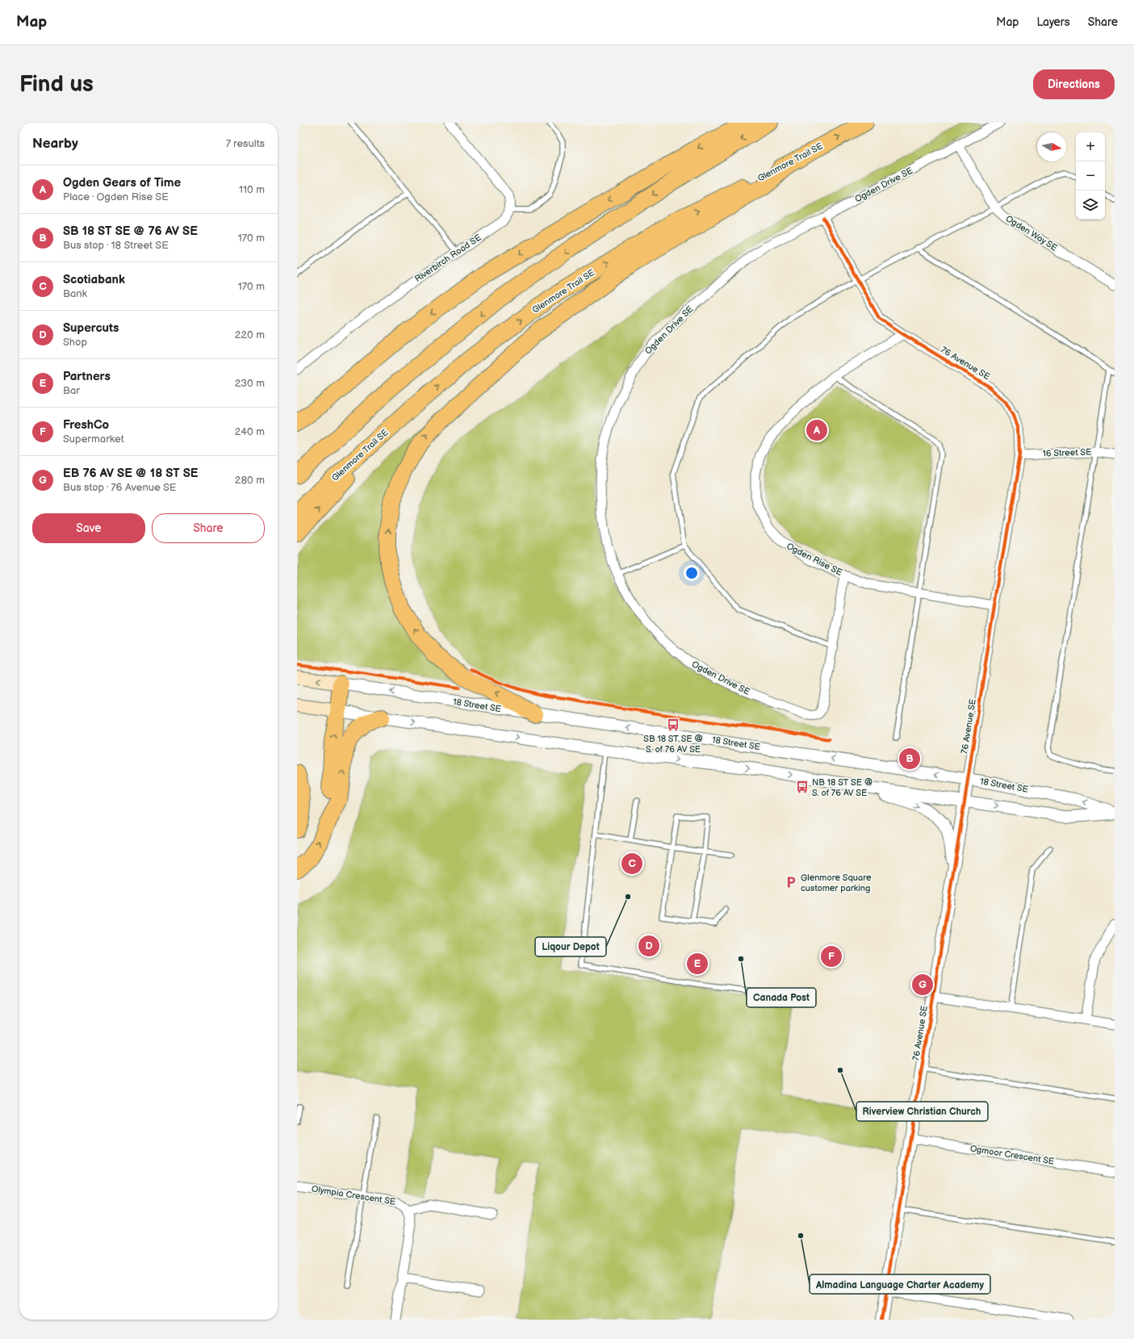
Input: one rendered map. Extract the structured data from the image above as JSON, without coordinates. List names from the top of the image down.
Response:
{
  "streets": {
    "highway": ["Glenmore Trail SE"],
    "main road": ["18 Street SE"],
    "street": [
      "Ogden Drive SE",
      "Ogden Way SE",
      "Riverbirch Road SE",
      "76 Avenue SE",
      "16 Street SE",
      "Ogden Rise SE",
      "Ogmoor Crescent SE",
      "Olympia Crescent SE"
    ]
  },
  "crossings": [
    ["Ogden Drive SE", "Ogden Way SE"],
    ["Ogden Drive SE", "76 Avenue SE"],
    ["Ogden Drive SE", "Ogden Rise SE"],
    ["76 Avenue SE", "16 Street SE"],
    ["76 Avenue SE", "Ogden Rise SE"],
    ["76 Avenue SE", "18 Street SE"],
    ["76 Avenue SE", "Ogmoor Crescent SE"]
  ],
  "places": {
    "bus stop": ["SB 18 ST SE @ S. of 76 AV SE", "NB 18 ST SE @ S. of 76 AV SE"],
    "parking": ["Glenmore Square customer parking"],
    "other": [
      "Liqour Depot",
      "Canada Post",
      "Riverview Christian Church",
      "Almadina Language Charter Academy"
    ]
  },
  "north": "right",
  "page": {
    "header": "Map",
    "nav": ["Map", "Layers", "Share"],
    "buttons": [
      "Directions",
      ["Save", "Share"]
    ],
    "title": "Find us",
    "heading": ["Nearby", "7 results"],
    "map_buttons": ["+", "−"],
    "list": [
      {
        "mark": "A",
        "name": "Ogden Gears of Time",
        "note": "Place · Ogden Rise SE",
        "value": "110 m"
      },
      {
        "mark": "B",
        "name": "SB 18 ST SE @ 76 AV SE",
        "note": "Bus stop · 18 Street SE",
        "value": "170 m"
      },
      {
        "mark": "C",
        "name": "Scotiabank",
        "note": "Bank",
        "value": "170 m"
      },
      {
        "mark": "D",
        "name": "Supercuts",
        "note": "Shop",
        "value": "220 m"
      },
      {
        "mark": "E",
        "name": "Partners",
        "note": "Bar",
        "value": "230 m"
      },
      {
        "mark": "F",
        "name": "FreshCo",
        "note": "Supermarket",
        "value": "240 m"
      },
      {
        "mark": "G",
        "name": "EB 76 AV SE @ 18 ST SE",
        "note": "Bus stop · 76 Avenue SE",
        "value": "280 m"
      }
    ],
    "pins": [
      "A",
      "B",
      "C",
      "D",
      "F",
      "E",
      "G"
    ]
  }
}
